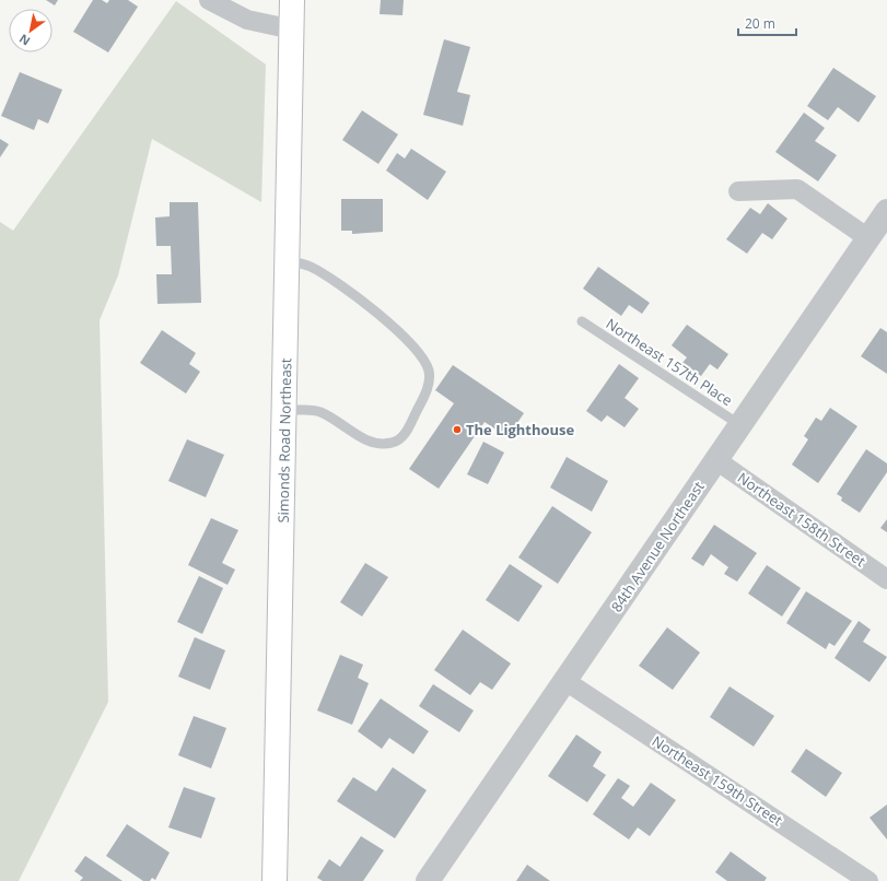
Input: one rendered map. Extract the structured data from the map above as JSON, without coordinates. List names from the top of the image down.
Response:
{
  "streets": {
    "main road": ["Simonds Road Northeast"],
    "street": ["Northeast 158th Street", "84th Avenue Northeast", "Northeast 159th Street"],
    "lane": ["Northeast 157th Place"]
  },
  "crossings": [
    ["Northeast 157th Place", "84th Avenue Northeast"],
    ["Northeast 158th Street", "84th Avenue Northeast"],
    ["84th Avenue Northeast", "Northeast 159th Street"]
  ],
  "places": ["The Lighthouse"],
  "scale_bar": "20 m",
  "north": "bottom left"
}
